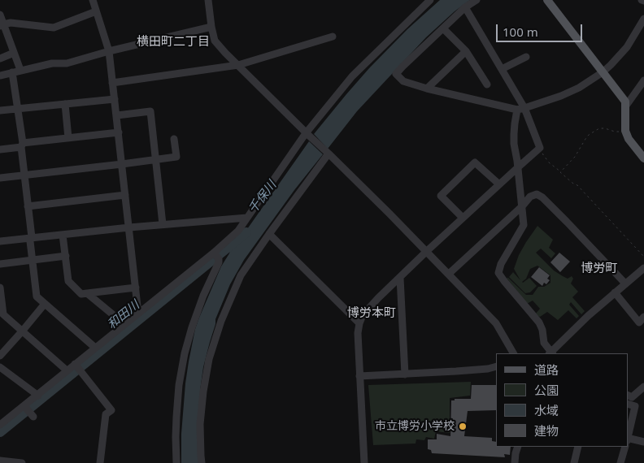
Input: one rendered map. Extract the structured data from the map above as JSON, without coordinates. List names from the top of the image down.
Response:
{
  "districts": ["横田町二丁目", "博労町", "博労本町"],
  "water": ["千保川", "和田川"],
  "places": ["市立博労小学校"],
  "legend": [
    "道路",
    "公園",
    "水域",
    "建物"
  ],
  "scale_bar": "100 m"
}
